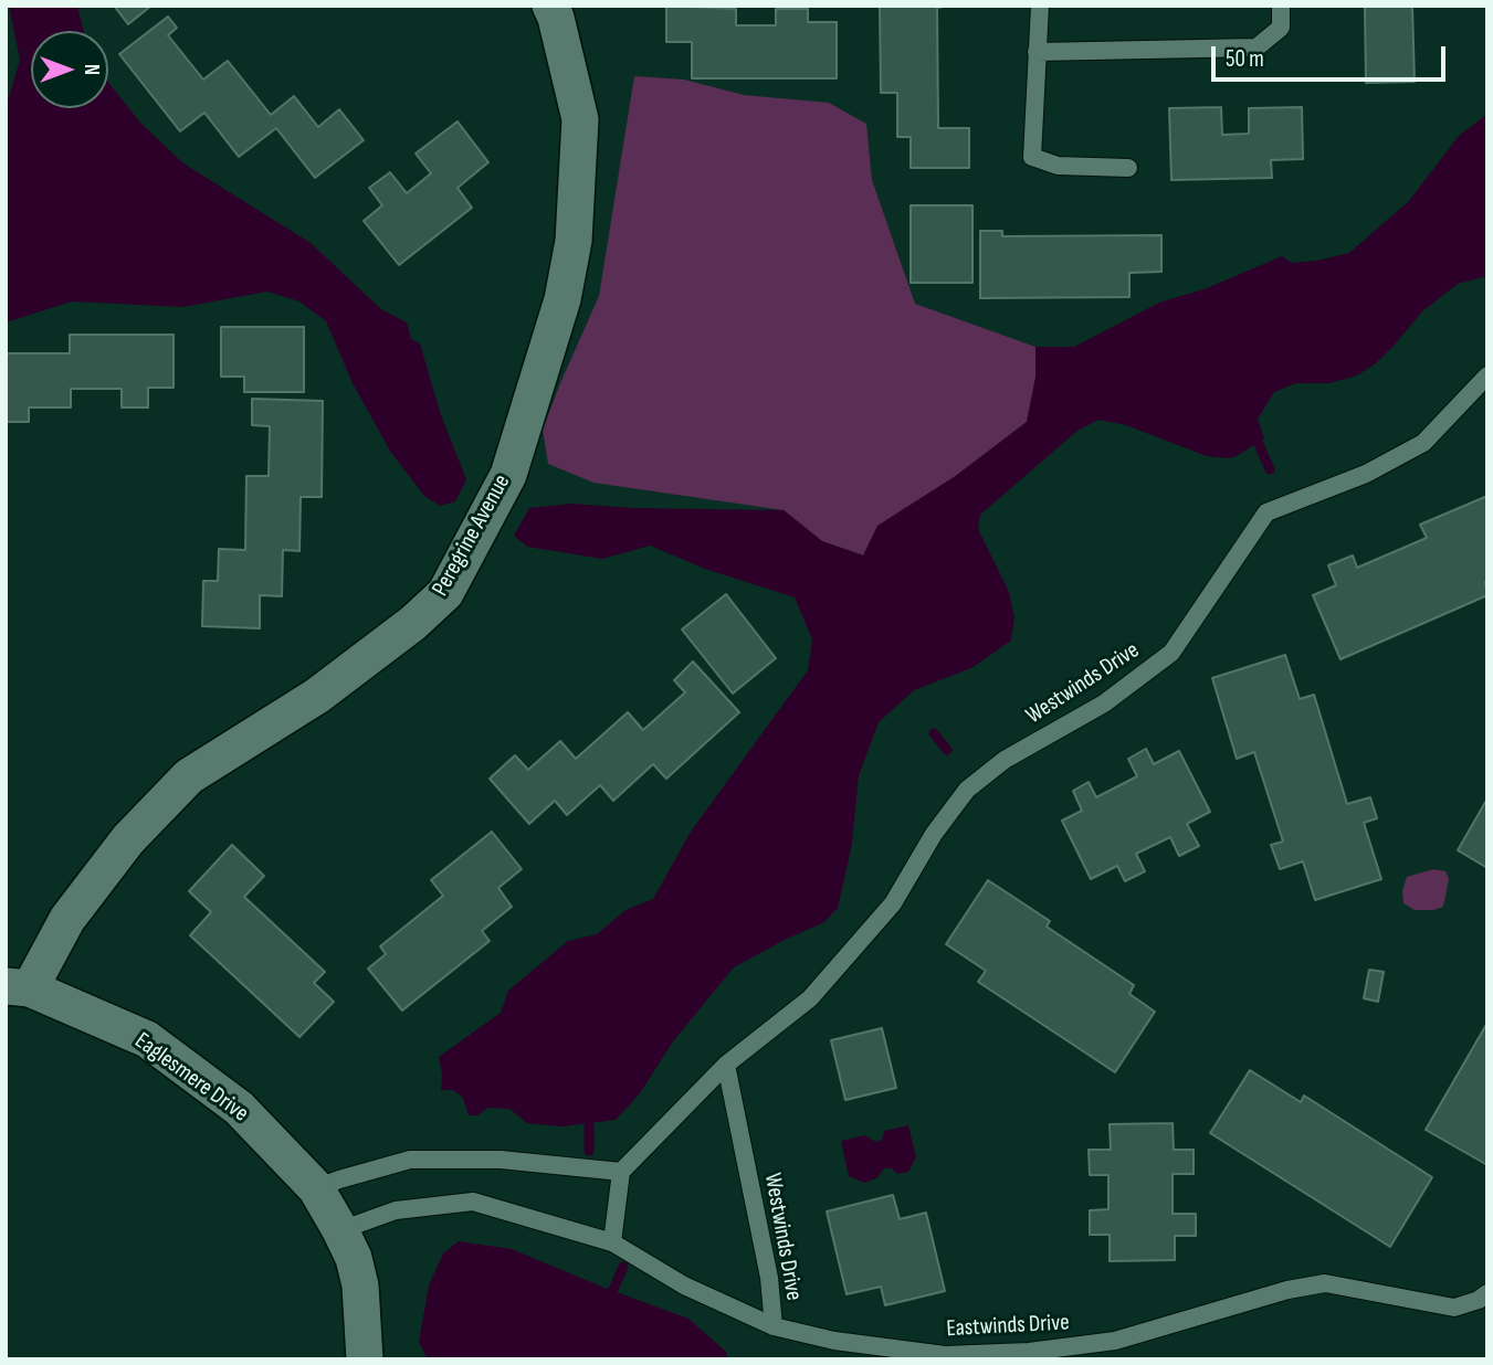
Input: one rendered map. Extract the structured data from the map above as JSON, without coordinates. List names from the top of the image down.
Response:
{
  "streets": {
    "street": ["Peregrine Avenue", "Eaglesmere Drive"],
    "lane": ["Westwinds Drive", "Eastwinds Drive"]
  },
  "crossings": [
    ["Peregrine Avenue", "Eaglesmere Drive"],
    ["Westwinds Drive", "Eastwinds Drive"],
    ["Eaglesmere Drive", "Eastwinds Drive"]
  ],
  "scale_bar": "50 m",
  "north": "right"
}
